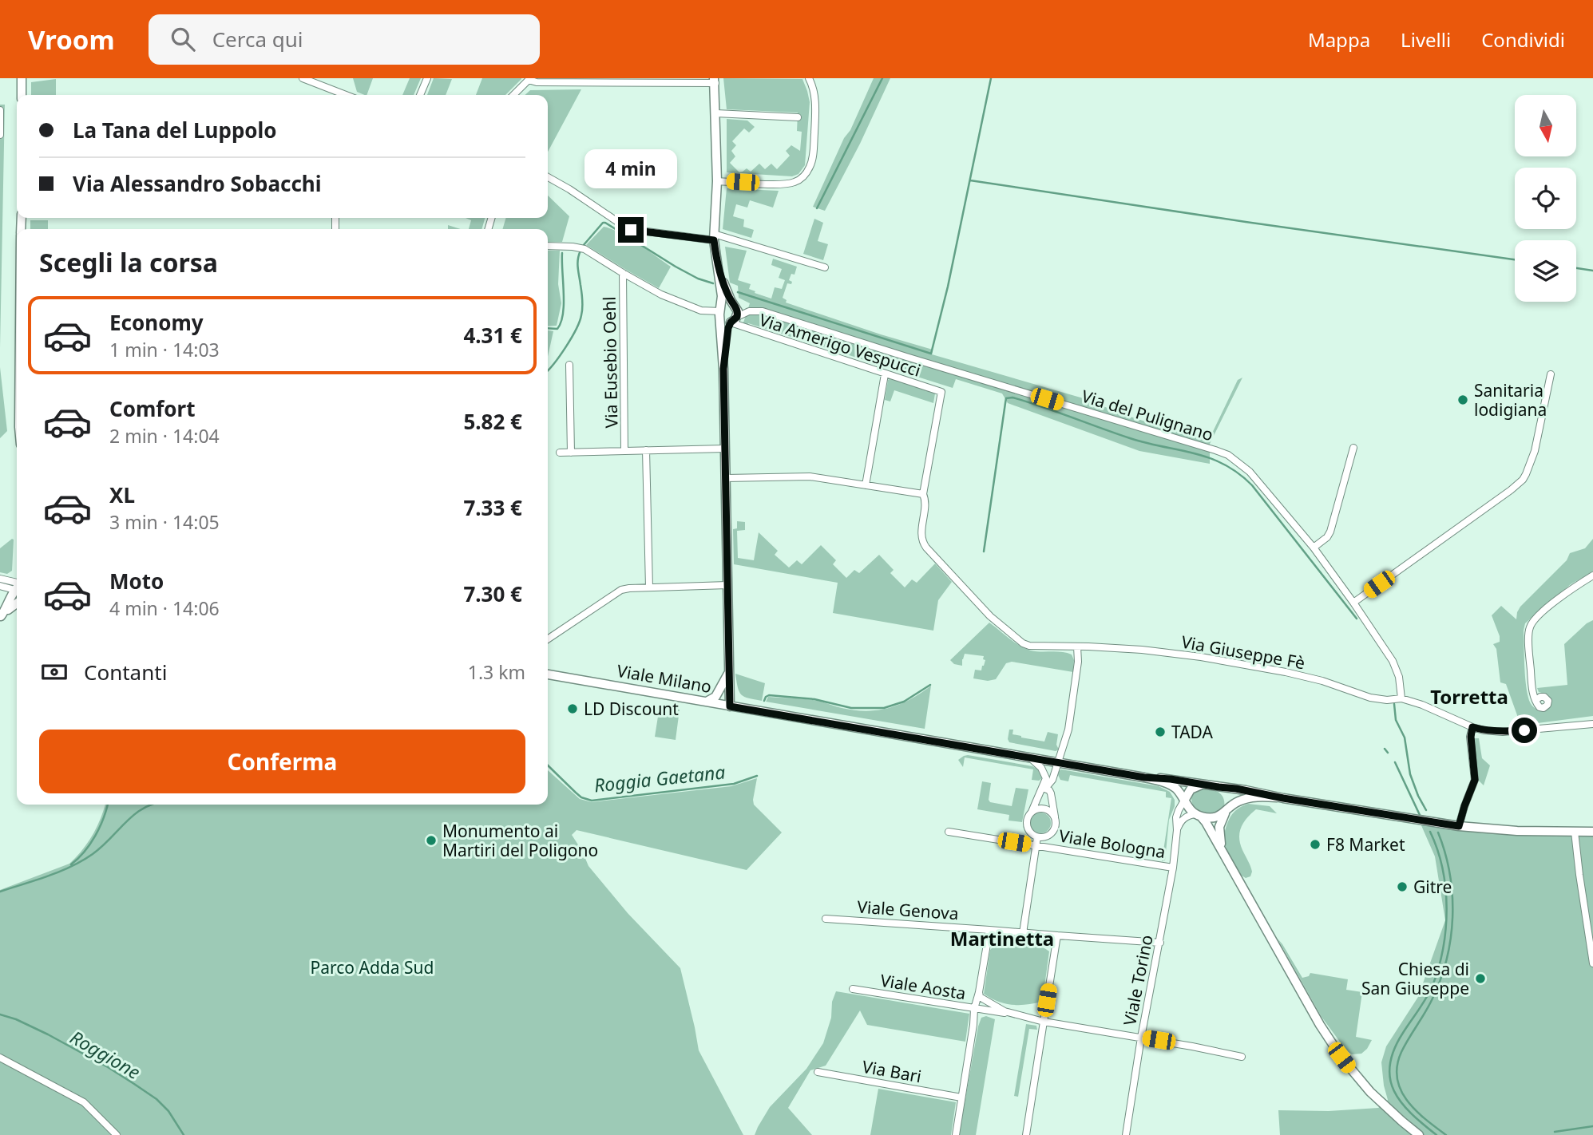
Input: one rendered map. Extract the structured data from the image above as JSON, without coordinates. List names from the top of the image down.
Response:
{
  "streets": {
    "street": [
      "Via Amerigo Vespucci",
      "Via Eusebio Oehl",
      "Via del Pulignano",
      "Via Giuseppe Fè",
      "Viale Milano",
      "Viale Bologna",
      "Viale Genova",
      "Viale Torino",
      "Viale Aosta",
      "Via Bari"
    ]
  },
  "crossings": [
    ["Via Amerigo Vespucci", "Via del Pulignano"],
    ["Via Amerigo Vespucci", "Via Giuseppe Fè"],
    ["Via del Pulignano", "Via Giuseppe Fè"],
    ["Viale Milano", "Viale Torino"],
    ["Viale Bologna", "Viale Torino"]
  ],
  "districts": ["Torretta", "Martinetta"],
  "water": ["Roggia Gaetana", "Roggione"],
  "parks": ["Parco Adda Sud"],
  "places": [
    "Sanitaria lodigiana",
    "LD Discount",
    "TADA",
    "Monumento ai Martiri del Poligono",
    "F8 Market",
    "Gitre",
    "Chiesa di San Giuseppe"
  ],
  "north": "bottom",
  "page": {
    "header": "Vroom",
    "search": "Cerca qui",
    "nav": ["Mappa", "Livelli", "Condividi"],
    "banner": ["La Tana del Luppolo", "Via Alessandro Sobacchi"],
    "bubble": "4 min",
    "heading": "Scegli la corsa",
    "list": [
      {
        "name": "Economy",
        "note": "1 min · 14:03",
        "value": "4.31 €"
      },
      {
        "name": "Comfort",
        "note": "2 min · 14:04",
        "value": "5.82 €"
      },
      {
        "name": "XL",
        "note": "3 min · 14:05",
        "value": "7.33 €"
      },
      {
        "name": "Moto",
        "note": "4 min · 14:06",
        "value": "7.30 €"
      }
    ],
    "pay": ["Contanti", "1.3 km"],
    "buttons": "Conferma"
  }
}
